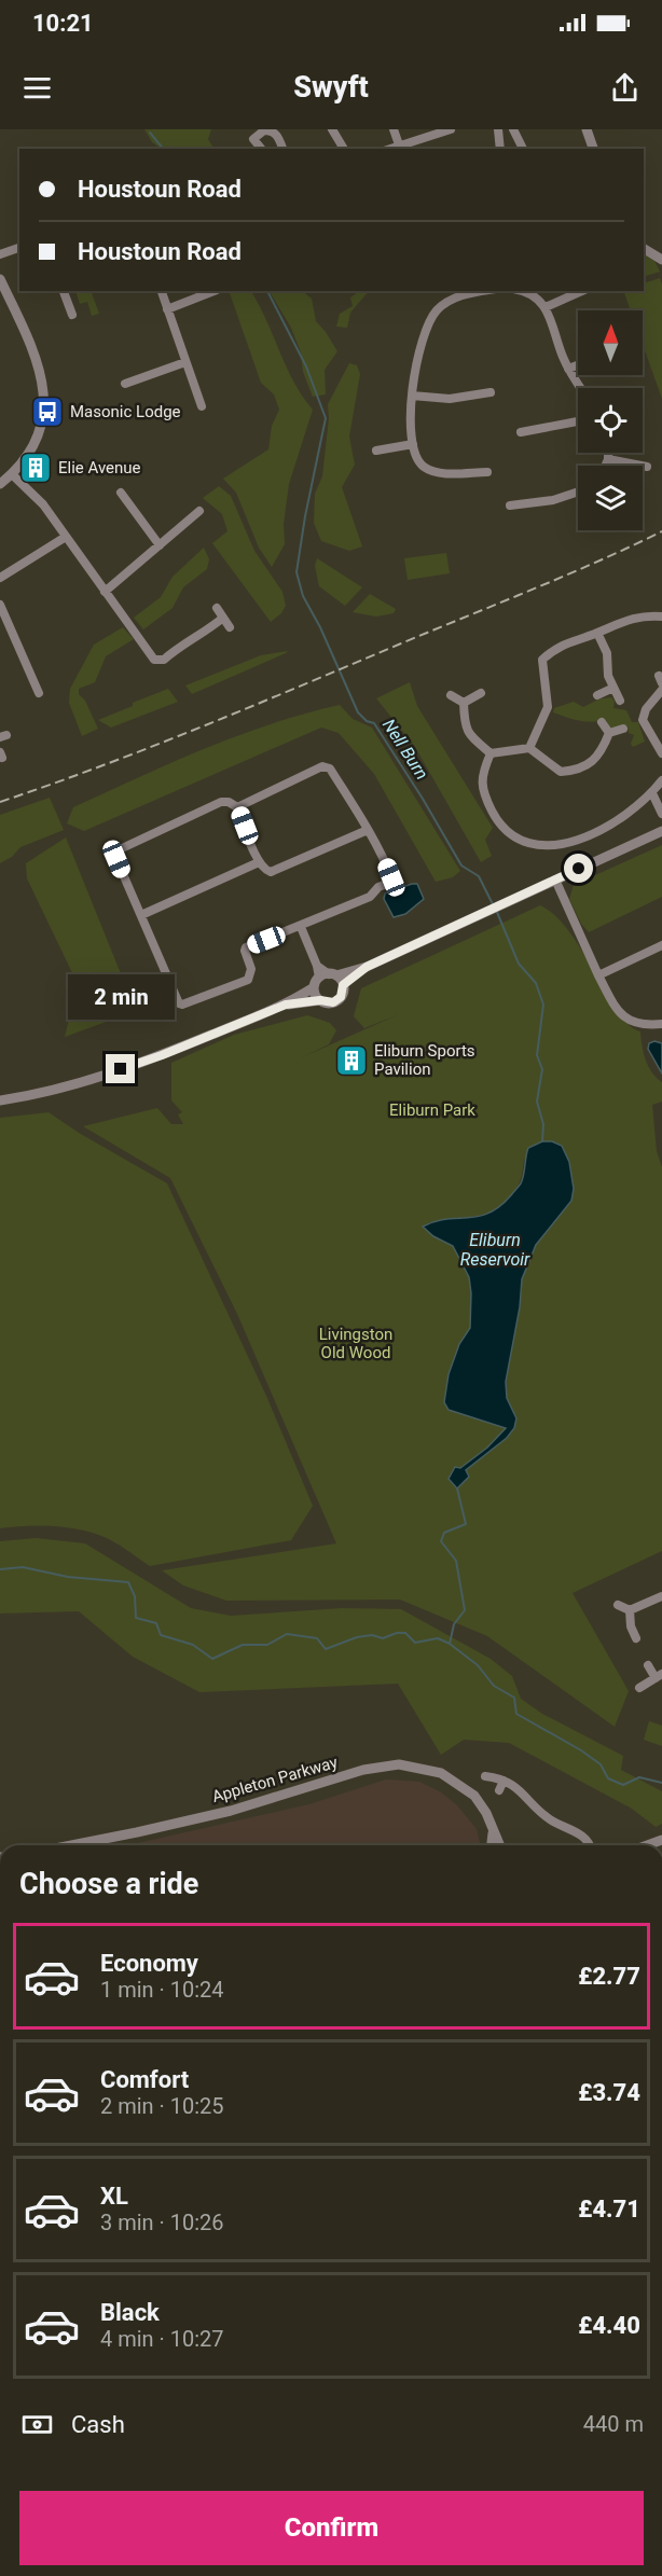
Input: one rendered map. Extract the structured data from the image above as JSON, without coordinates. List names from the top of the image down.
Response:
{
  "streets": {
    "street": ["Appleton Parkway"]
  },
  "water": ["Nell Burn", "Eliburn Reservoir"],
  "parks": ["Eliburn Park", "Livingston Old Wood"],
  "places": {
    "bus stop": ["Masonic Lodge"],
    "building": ["Elie Avenue", "Eliburn Sports Pavilion"]
  },
  "north": "top",
  "page": {
    "status": "10:21",
    "header": "Swyft",
    "banner": ["Houstoun Road", "Houstoun Road"],
    "bubble": "2 min",
    "heading": "Choose a ride",
    "list": [
      {
        "name": "Economy",
        "note": "1 min · 10:24",
        "value": "£2.77"
      },
      {
        "name": "Comfort",
        "note": "2 min · 10:25",
        "value": "£3.74"
      },
      {
        "name": "XL",
        "note": "3 min · 10:26",
        "value": "£4.71"
      },
      {
        "name": "Black",
        "note": "4 min · 10:27",
        "value": "£4.40"
      }
    ],
    "pay": ["Cash", "440 m"],
    "buttons": "Confirm"
  }
}
